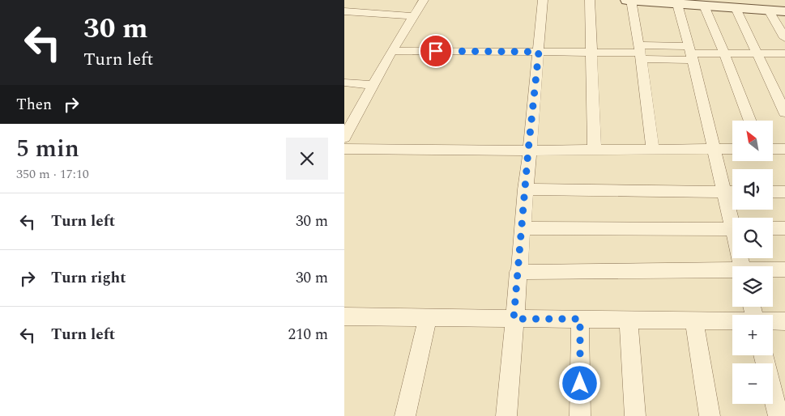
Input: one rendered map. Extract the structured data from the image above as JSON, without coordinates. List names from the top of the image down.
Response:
{
  "north": "top left",
  "page": {
    "turn": ["30 m", "Turn left"],
    "then": "Then",
    "map_buttons": ["+", "−"],
    "heading": ["5 min", "350 m · 17:10"],
    "list": [
      {
        "name": "Turn left",
        "value": "30 m"
      },
      {
        "name": "Turn right",
        "value": "30 m"
      },
      {
        "name": "Turn left",
        "value": "210 m"
      }
    ]
  }
}
